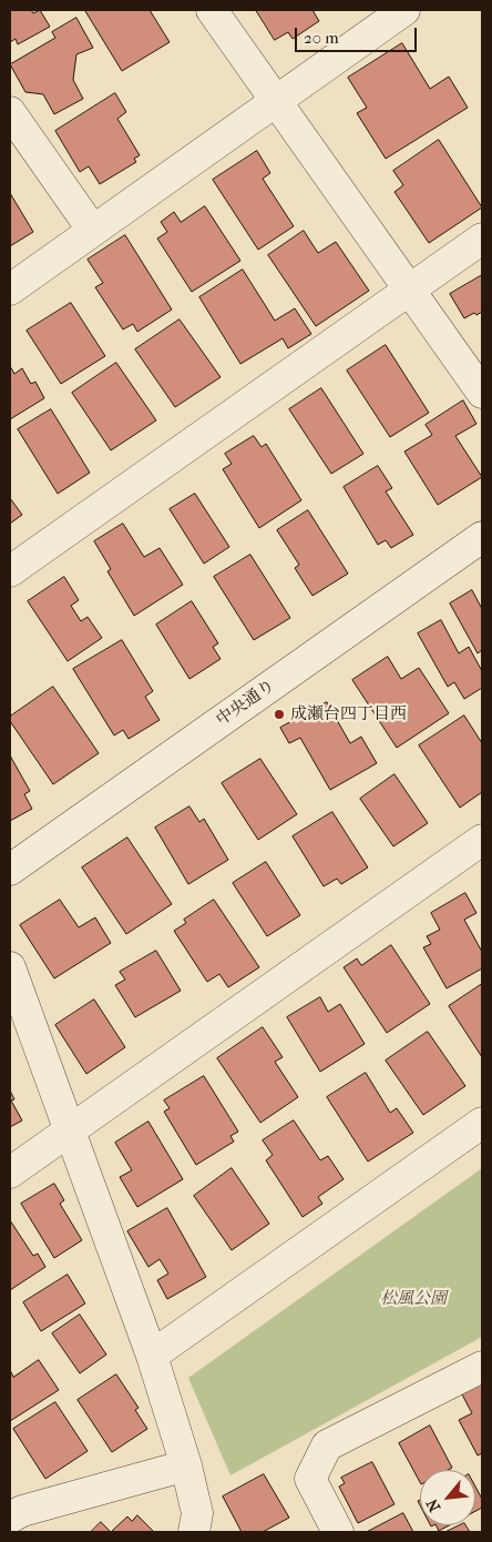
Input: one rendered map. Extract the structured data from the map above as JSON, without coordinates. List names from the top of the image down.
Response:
{
  "streets": {
    "street": ["中央通り"]
  },
  "parks": ["松風公園"],
  "places": ["成瀬台四丁目西"],
  "scale_bar": "20 m",
  "north": "bottom left"
}
